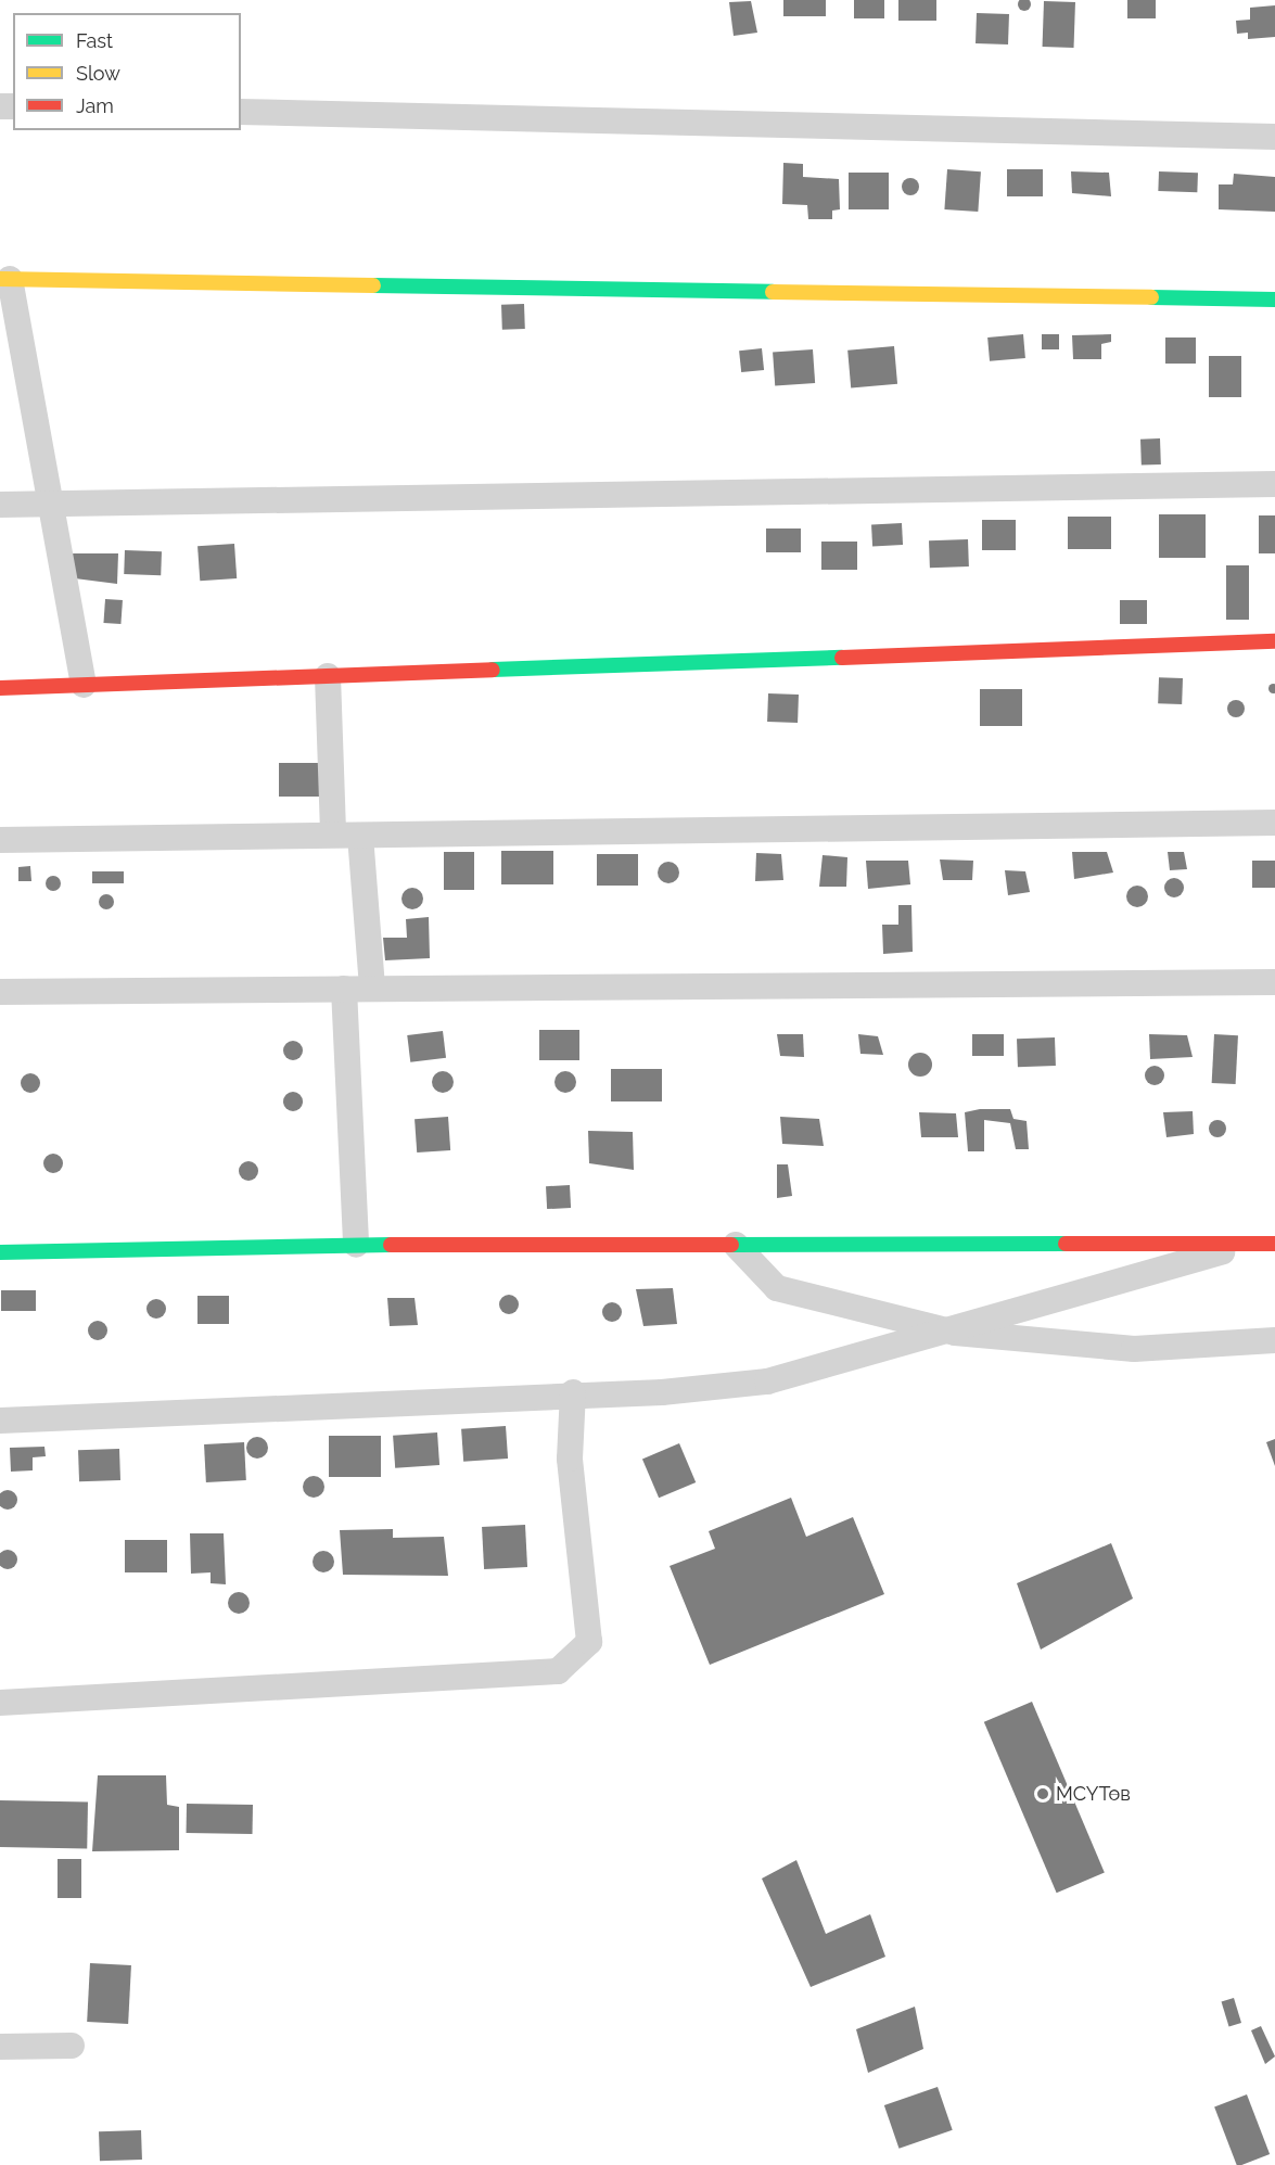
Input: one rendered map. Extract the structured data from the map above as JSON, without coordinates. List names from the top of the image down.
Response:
{
  "places": ["МСҮТөв"],
  "legend": ["Fast", "Slow", "Jam"]
}
